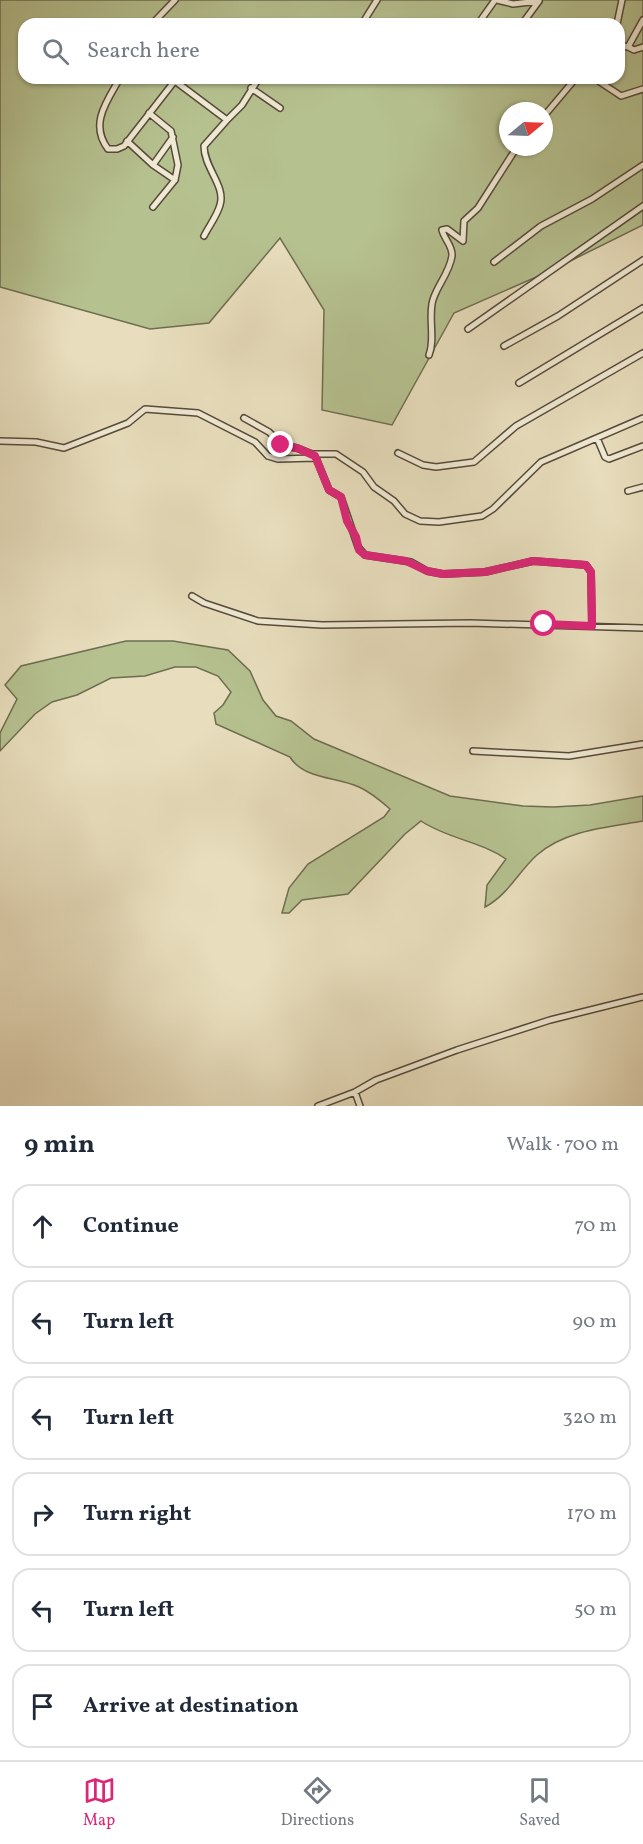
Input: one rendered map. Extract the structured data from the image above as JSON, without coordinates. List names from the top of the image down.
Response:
{
  "north": "right",
  "page": {
    "search": "Search here",
    "heading": ["9 min", "Walk · 700 m"],
    "list": [
      ["Continue", "70 m"],
      ["Turn left", "90 m"],
      ["Turn left", "320 m"],
      ["Turn right", "170 m"],
      ["Turn left", "50 m"],
      "Arrive at destination"
    ],
    "nav": ["Map", "Directions", "Saved"]
  }
}
